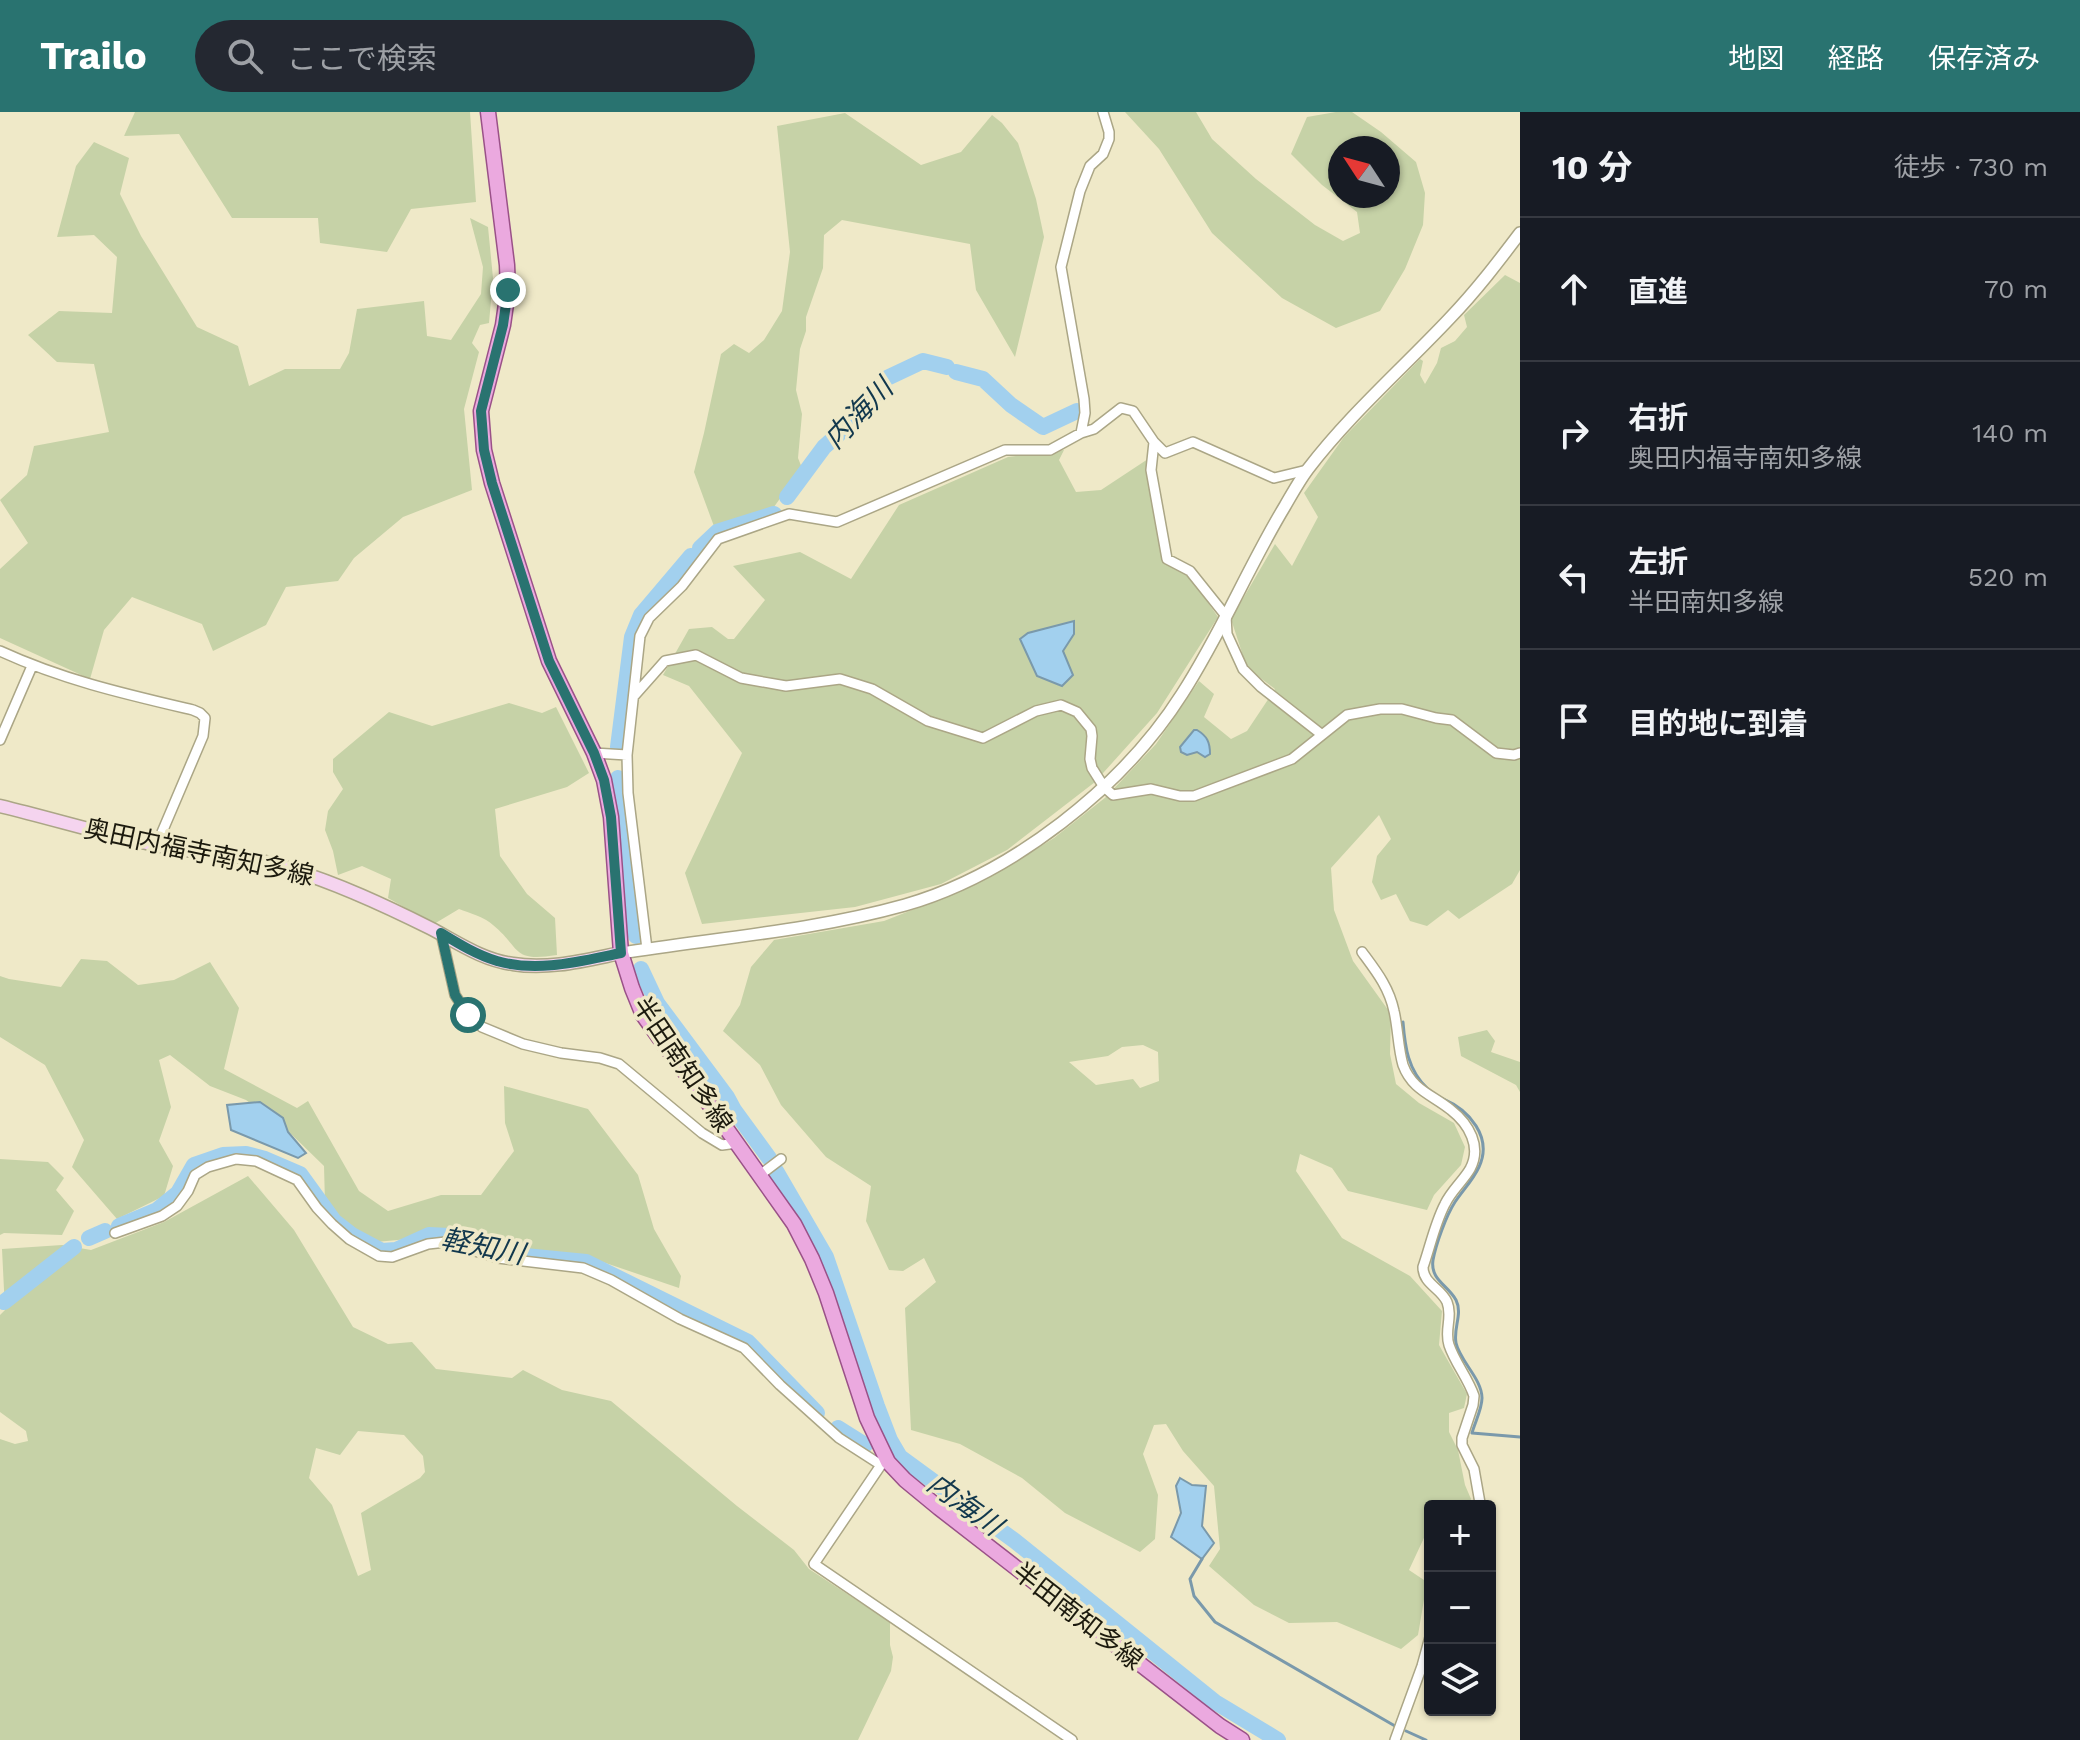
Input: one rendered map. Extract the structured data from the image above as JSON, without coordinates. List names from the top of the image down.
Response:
{
  "streets": {
    "main road": ["奥田内福寺南知多線", "半田南知多線"]
  },
  "crossings": [
    ["奥田内福寺南知多線", "半田南知多線"]
  ],
  "water": ["内海川", "軽知川"],
  "north": "top left",
  "page": {
    "header": "Trailo",
    "search": "ここで検索",
    "nav": ["地図", "経路", "保存済み"],
    "heading": ["10 分", "徒歩 · 730 m"],
    "list": [
      ["直進", "70 m"],
      ["右折", "奥田内福寺南知多線", "140 m"],
      ["左折", "半田南知多線", "520 m"],
      "目的地に到着"
    ],
    "map_buttons": ["+", "−"]
  }
}
